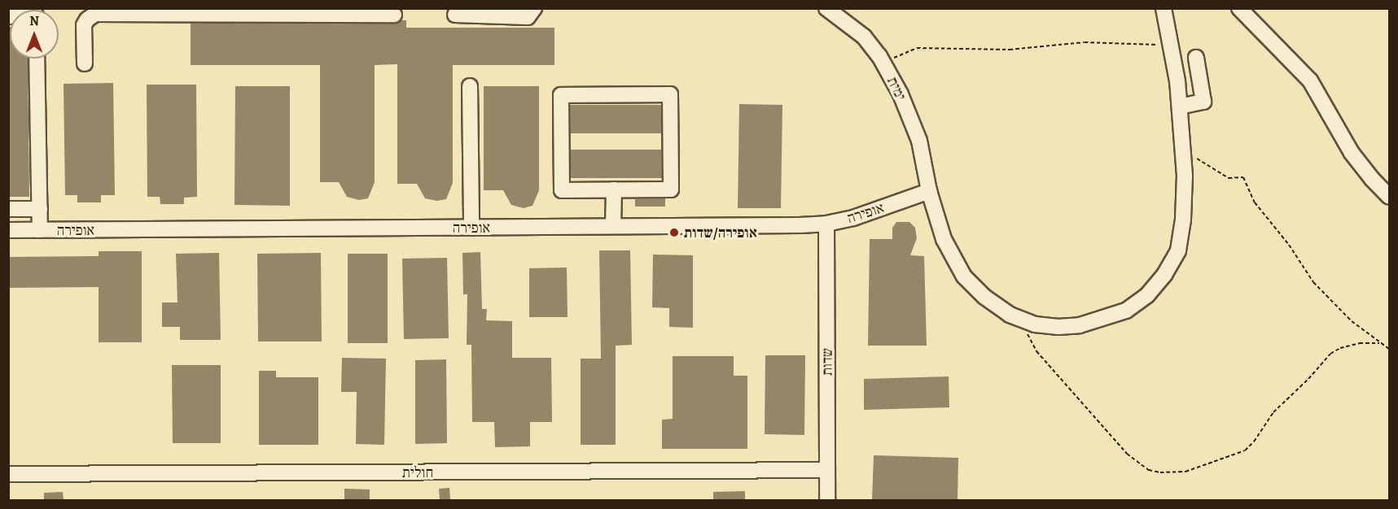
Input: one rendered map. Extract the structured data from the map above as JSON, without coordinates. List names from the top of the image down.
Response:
{
  "streets": {
    "street": [
      "ימית",
      "אופירה",
      "שדות",
      "חולית"
    ]
  },
  "crossings": [
    ["ימית", "אופירה"],
    ["אופירה", "שדות"],
    ["שדות", "חולית"]
  ],
  "places": ["אופירה/שדות"],
  "north": "top"
}
